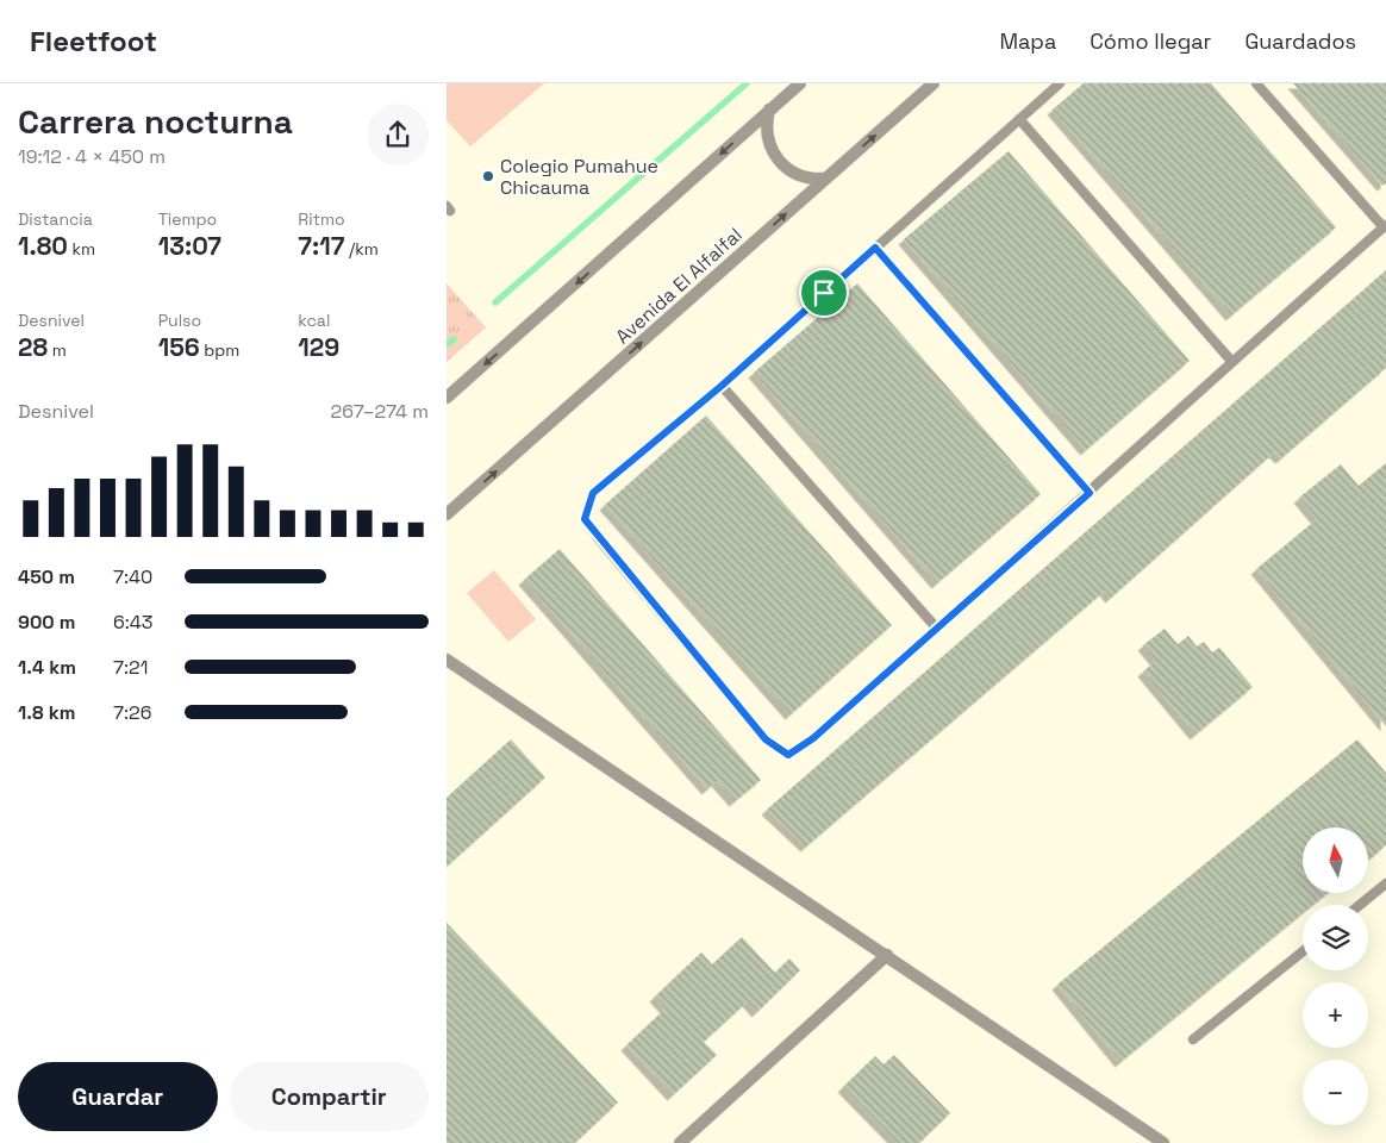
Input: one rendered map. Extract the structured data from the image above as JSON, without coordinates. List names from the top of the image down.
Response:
{
  "streets": {
    "street": ["Avenida El Alfalfal"]
  },
  "places": ["Colegio Pumahue Chicauma"],
  "north": "top",
  "page": {
    "header": "Fleetfoot",
    "nav": ["Mapa", "Cómo llegar", "Guardados"],
    "heading": ["Carrera nocturna", "19:12 · 4 × 450 m"],
    "stats": [
      ["Distancia", "1.80 km"],
      ["Tiempo", "13:07"],
      ["Ritmo", "7:17 /km"],
      ["Desnivel", "28 m"],
      ["Pulso", "156 bpm"],
      ["kcal", "129"]
    ],
    "chart": ["Desnivel", "267–274 m"],
    "list": [
      {
        "name": "450 m",
        "note": "7:40"
      },
      {
        "name": "900 m",
        "note": "6:43"
      },
      {
        "name": "1.4 km",
        "note": "7:21"
      },
      {
        "name": "1.8 km",
        "note": "7:26"
      }
    ],
    "map_buttons": ["+", "−"],
    "buttons": ["Guardar", "Compartir"]
  }
}
